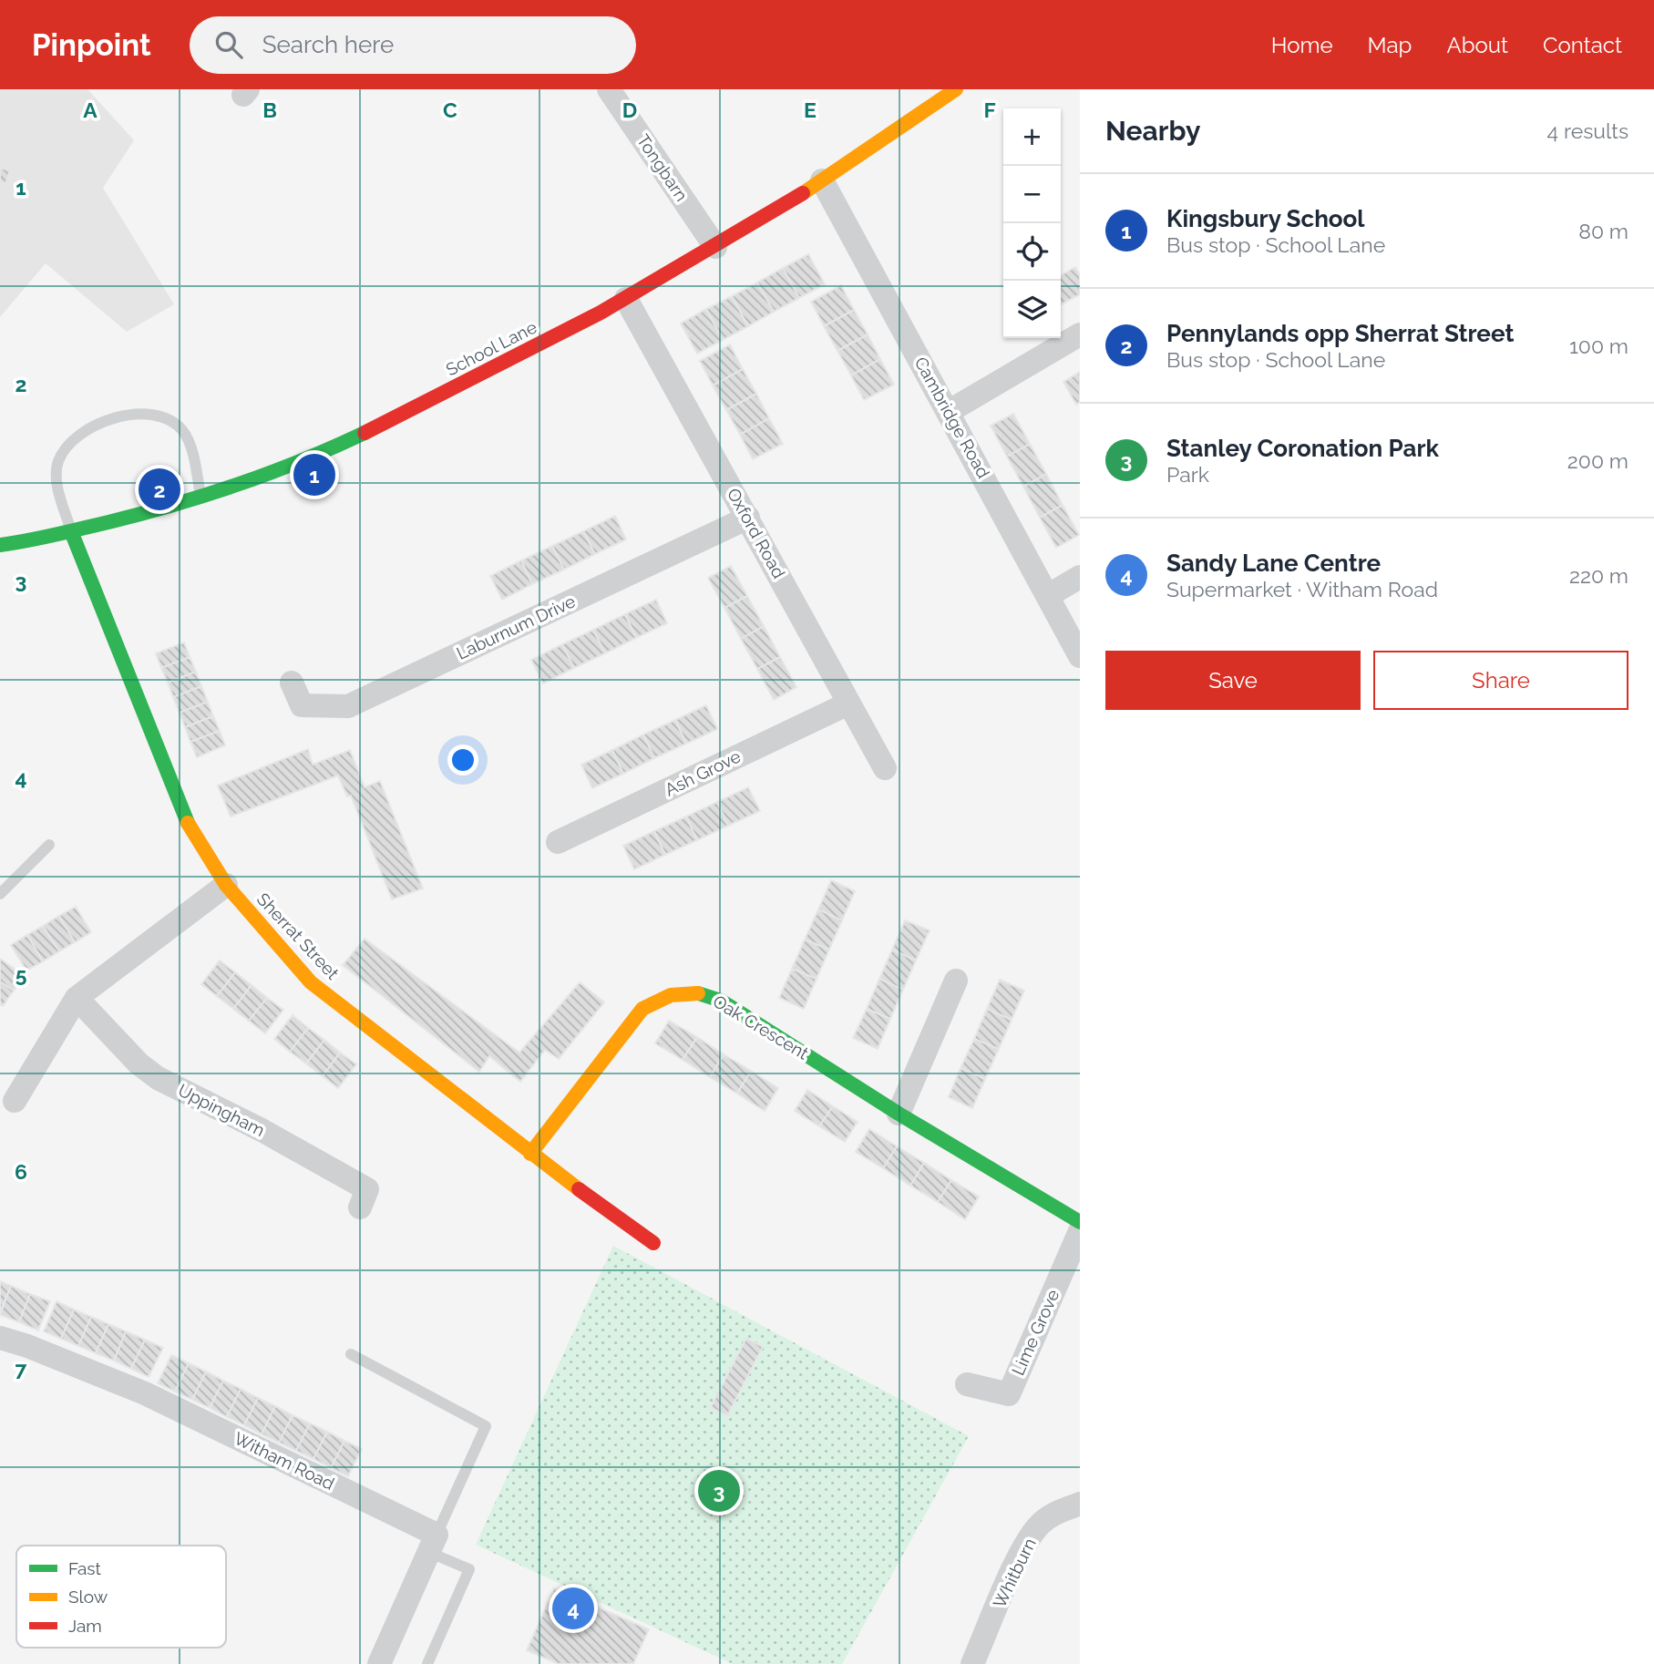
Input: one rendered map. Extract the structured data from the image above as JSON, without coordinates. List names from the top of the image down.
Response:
{
  "streets": {
    "street": [
      "Tongbarn",
      "School Lane",
      "Cambridge Road",
      "Oxford Road",
      "Laburnum Drive",
      "Ash Grove",
      "Sherrat Street",
      "Oak Crescent",
      "Uppingham",
      "Lime Grove",
      "Witham Road",
      "Whitburn"
    ]
  },
  "crossings": [
    ["Tongbarn", "School Lane"],
    ["School Lane", "Cambridge Road"],
    ["School Lane", "Oxford Road"],
    ["School Lane", "Sherrat Street"],
    ["Oxford Road", "Laburnum Drive"],
    ["Oxford Road", "Ash Grove"],
    ["Sherrat Street", "Oak Crescent"]
  ],
  "legend": ["Fast", "Slow", "Jam"],
  "page": {
    "header": "Pinpoint",
    "search": "Search here",
    "nav": [
      "Home",
      "Map",
      "About",
      "Contact"
    ],
    "heading": ["Nearby", "4 results"],
    "map_buttons": ["+", "−"],
    "list": [
      {
        "mark": "1",
        "name": "Kingsbury School",
        "note": "Bus stop · School Lane",
        "value": "80 m"
      },
      {
        "mark": "2",
        "name": "Pennylands opp Sherrat Street",
        "note": "Bus stop · School Lane",
        "value": "100 m"
      },
      {
        "mark": "3",
        "name": "Stanley Coronation Park",
        "note": "Park",
        "value": "200 m"
      },
      {
        "mark": "4",
        "name": "Sandy Lane Centre",
        "note": "Supermarket · Witham Road",
        "value": "220 m"
      }
    ],
    "pins": [
      "1",
      "2",
      "3",
      "4"
    ],
    "buttons": ["Save", "Share"]
  },
  "grid": {
    "columns": [
      "A",
      "B",
      "C",
      "D",
      "E",
      "F"
    ],
    "rows": [
      "1",
      "2",
      "3",
      "4",
      "5",
      "6",
      "7"
    ]
  }
}
